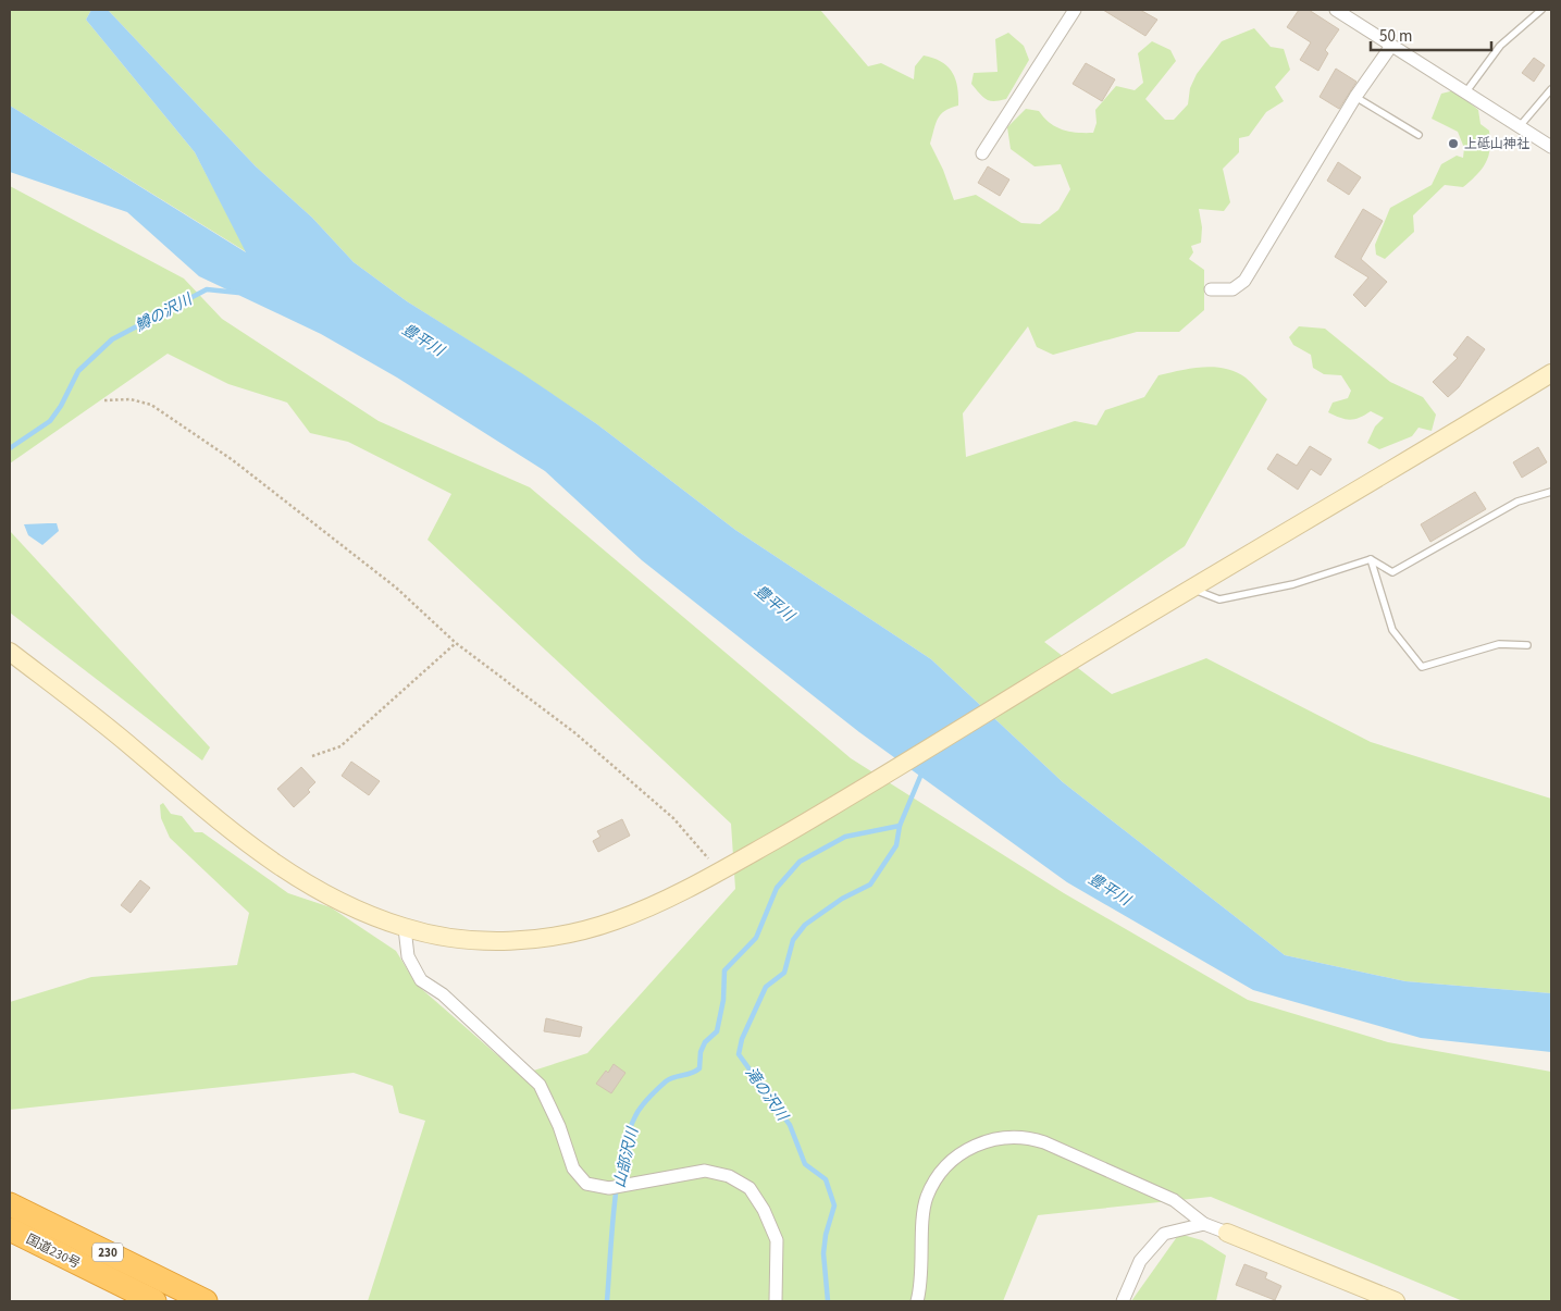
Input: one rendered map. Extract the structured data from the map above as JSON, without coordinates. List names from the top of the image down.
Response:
{
  "streets": {
    "highway": ["国道230号", "230"]
  },
  "water": [
    "鱒の沢川",
    "豊平川",
    "滝の沢川",
    "山部沢川"
  ],
  "places": ["上砥山神社"],
  "scale_bar": "50 m"
}
